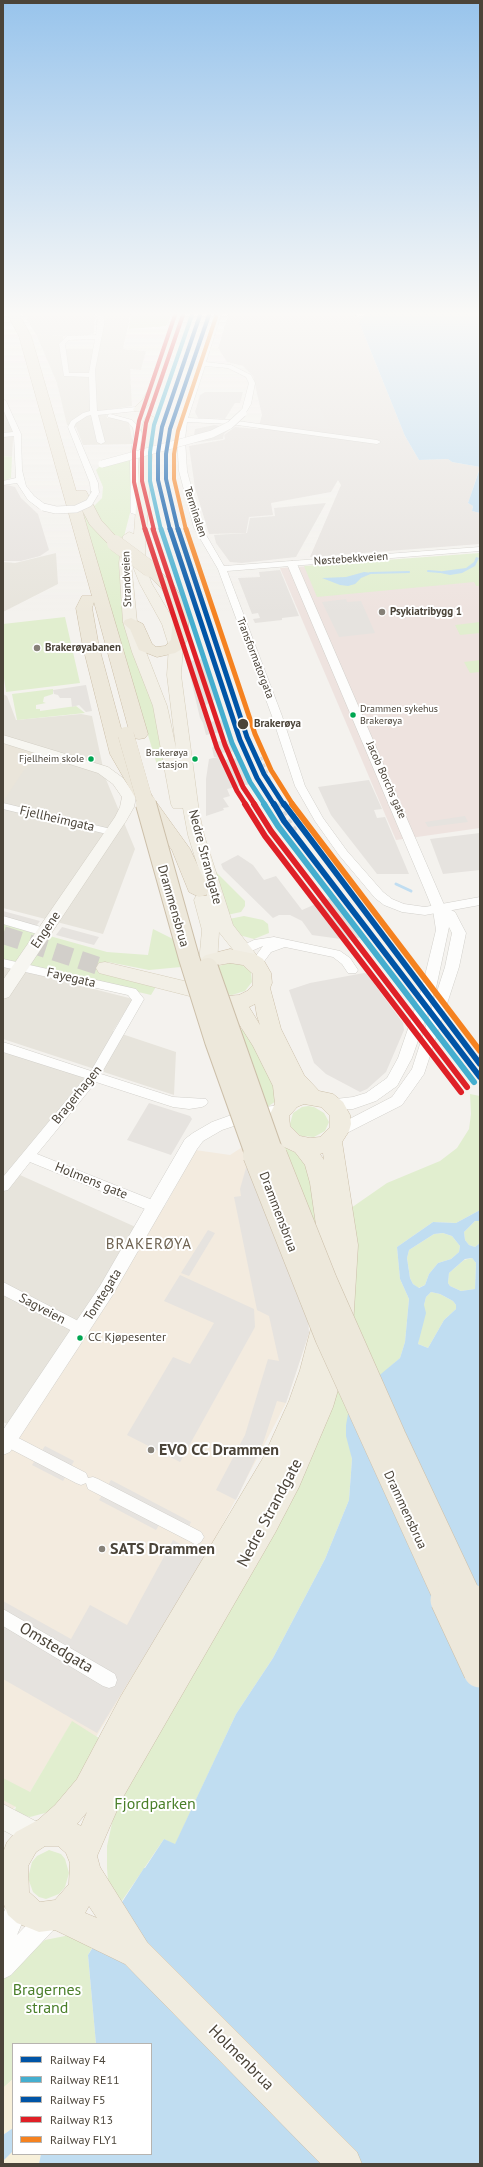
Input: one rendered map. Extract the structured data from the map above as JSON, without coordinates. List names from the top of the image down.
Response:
{
  "streets": {
    "highway": ["Nedre Strandgate", "Drammensbrua", "Holmenbrua"],
    "main road": ["Strandveien", "Engene"],
    "street": [
      "Terminalen",
      "Nøstebekkveien",
      "Transformatorgata",
      "Jacob Borchs gate",
      "Fjellheimgata",
      "Fayegata",
      "Bragerhagen",
      "Holmens gate",
      "Tomtegata",
      "Sagveien",
      "Omstedgata"
    ]
  },
  "crossings": [
    ["Terminalen", "Nøstebekkveien"],
    ["Terminalen", "Transformatorgata"],
    ["Nøstebekkveien", "Transformatorgata"],
    ["Nøstebekkveien", "Jacob Borchs gate"],
    ["Strandveien", "Nedre Strandgate"],
    ["Transformatorgata", "Jacob Borchs gate"],
    ["Jacob Borchs gate", "Nedre Strandgate"],
    ["Jacob Borchs gate", "Tomtegata"],
    ["Fjellheimgata", "Engene"],
    ["Nedre Strandgate", "Tomtegata"],
    ["Nedre Strandgate", "Holmenbrua"],
    ["Engene", "Fayegata"],
    ["Fayegata", "Bragerhagen"],
    ["Bragerhagen", "Holmens gate"],
    ["Holmens gate", "Tomtegata"],
    ["Tomtegata", "Sagveien"]
  ],
  "districts": ["BRAKERØYA"],
  "parks": ["Fjordparken", "Bragernes strand"],
  "places": [
    "Psykiatribygg 1",
    "Brakerøyabanen",
    "Drammen sykehus Brakerøya",
    "Brakerøya",
    "Fjellheim skole",
    "Brakerøya stasjon",
    "CC Kjøpesenter",
    "EVO CC Drammen",
    "SATS Drammen"
  ],
  "lines": [
    "rail line F4",
    "rail line RE11",
    "rail line F5",
    "rail line R13",
    "rail line FLY1"
  ],
  "legend": [
    "Railway F4",
    "Railway RE11",
    "Railway F5",
    "Railway R13",
    "Railway FLY1"
  ]
}
